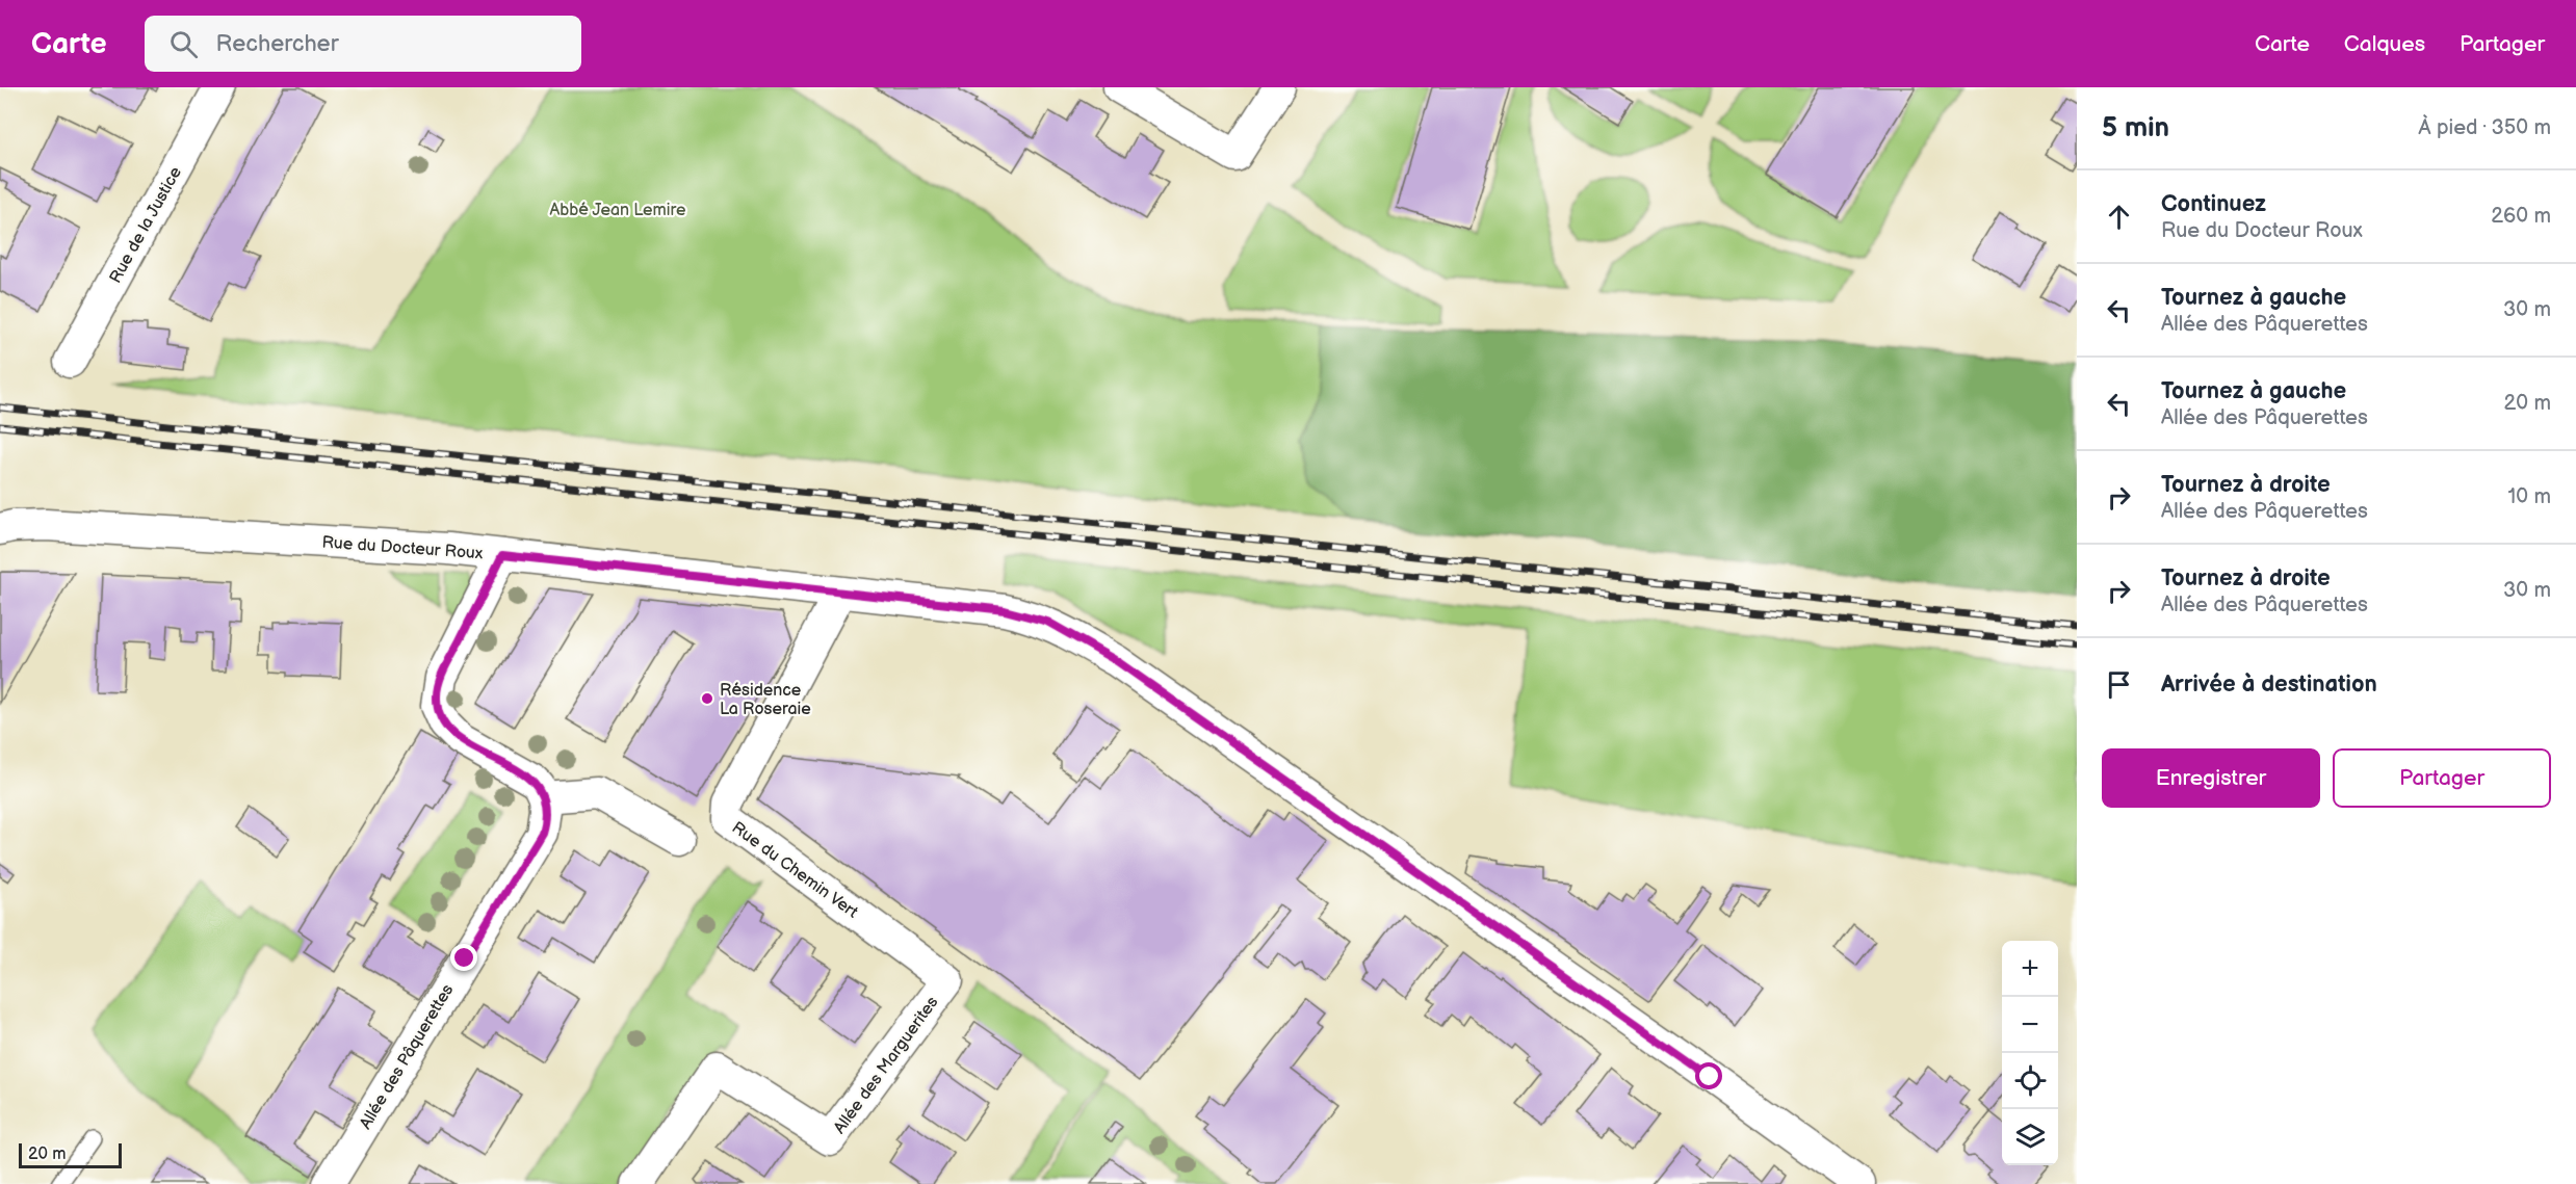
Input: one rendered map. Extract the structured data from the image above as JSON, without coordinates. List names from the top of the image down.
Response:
{
  "streets": {
    "street": [
      "Rue de la Justice",
      "Rue du Docteur Roux",
      "Rue du Chemin Vert",
      "Allée des Pâquerettes",
      "Allée des Marguerites"
    ]
  },
  "crossings": [
    ["Rue du Docteur Roux", "Rue du Chemin Vert"],
    ["Rue du Chemin Vert", "Allée des Marguerites"]
  ],
  "parks": ["Abbé Jean Lemire"],
  "places": ["Résidence La Roseraie"],
  "scale_bar": "20 m",
  "page": {
    "header": "Carte",
    "search": "Rechercher",
    "nav": ["Carte", "Calques", "Partager"],
    "heading": ["5 min", "À pied · 350 m"],
    "list": [
      ["Continuez", "Rue du Docteur Roux", "260 m"],
      ["Tournez à gauche", "Allée des Pâquerettes", "30 m"],
      ["Tournez à gauche", "Allée des Pâquerettes", "20 m"],
      ["Tournez à droite", "Allée des Pâquerettes", "10 m"],
      ["Tournez à droite", "Allée des Pâquerettes", "30 m"],
      "Arrivée à destination"
    ],
    "buttons": ["Enregistrer", "Partager"],
    "map_buttons": ["+", "−"],
    "scale": "20 m"
  }
}
